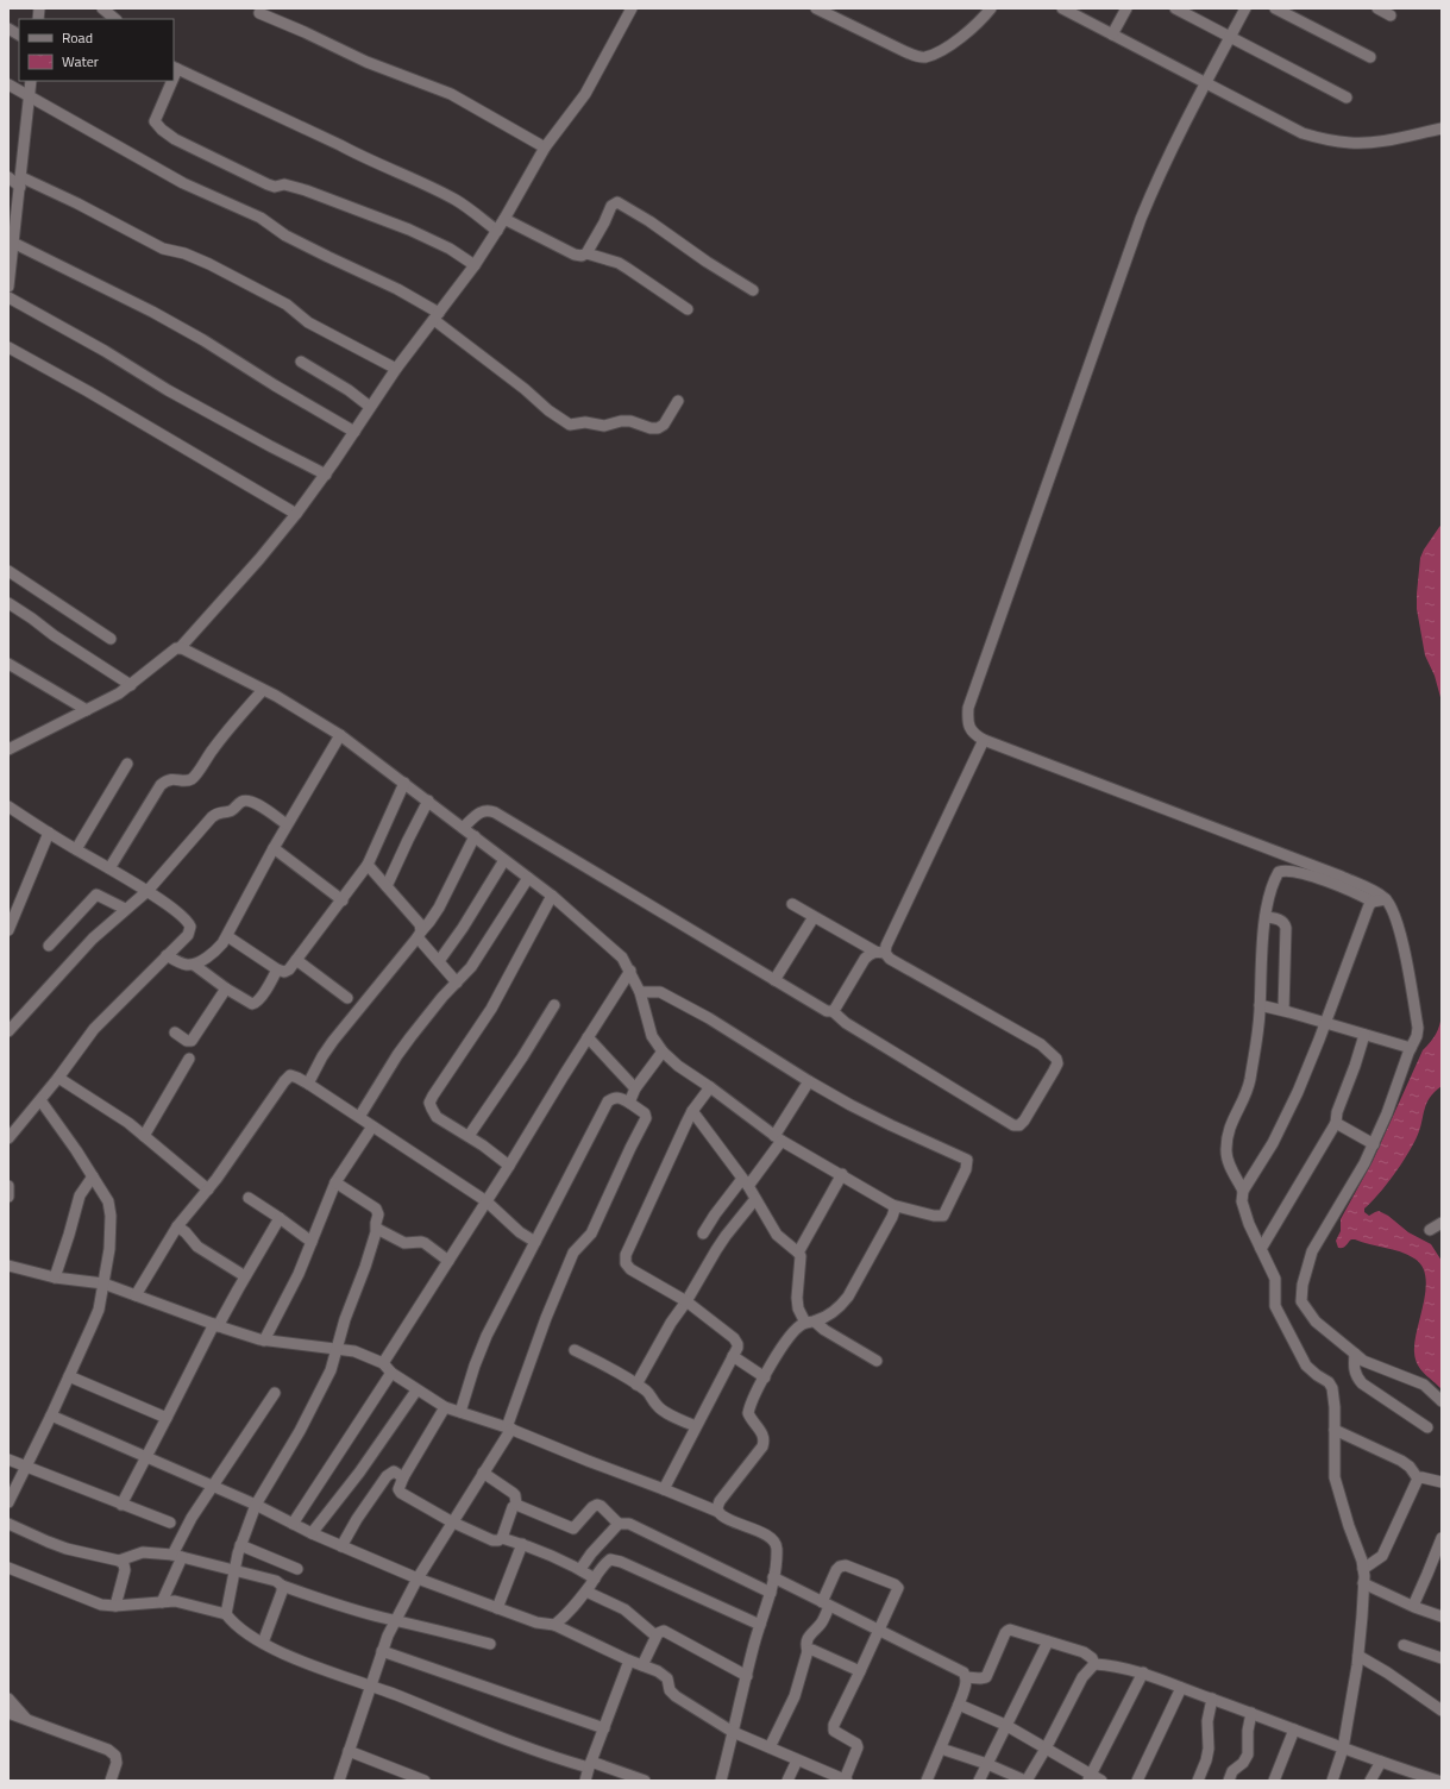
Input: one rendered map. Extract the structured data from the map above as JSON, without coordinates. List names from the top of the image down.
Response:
{
  "legend": ["Road", "Water"]
}
